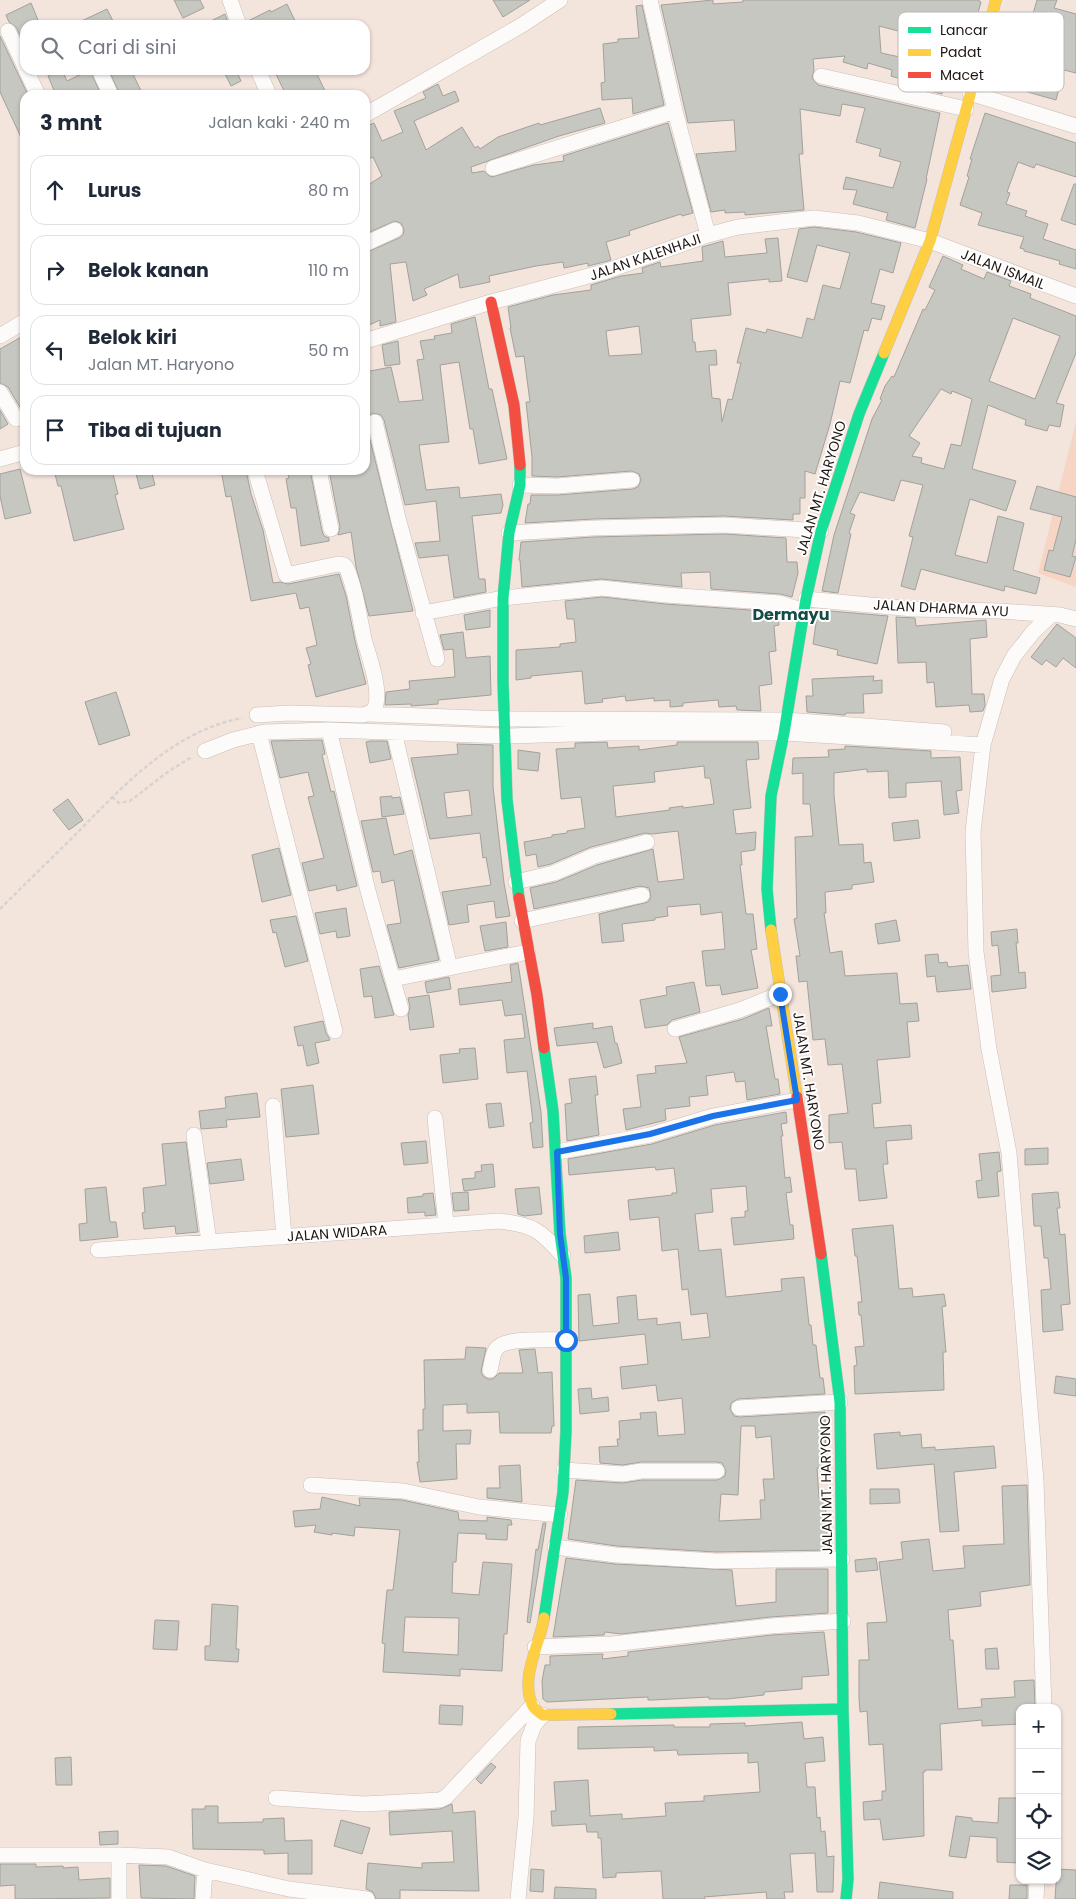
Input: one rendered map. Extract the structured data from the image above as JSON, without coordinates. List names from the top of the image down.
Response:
{
  "streets": {
    "main road": ["JALAN MT. HARYONO"],
    "street": [
      "JALAN KALENHAJI",
      "JALAN ISMAIL",
      "JALAN DHARMA AYU",
      "JALAN WIDARA"
    ]
  },
  "crossings": [
    ["JALAN KALENHAJI", "JALAN ISMAIL"],
    ["JALAN KALENHAJI", "JALAN MT. HARYONO"],
    ["JALAN ISMAIL", "JALAN MT. HARYONO"],
    ["JALAN MT. HARYONO", "JALAN DHARMA AYU"]
  ],
  "districts": ["Dermayu"],
  "legend": ["Lancar", "Padat", "Macet"],
  "page": {
    "search": "Cari di sini",
    "heading": ["3 mnt", "Jalan kaki · 240 m"],
    "list": [
      ["Lurus", "80 m"],
      ["Belok kanan", "110 m"],
      ["Belok kiri", "Jalan MT. Haryono", "50 m"],
      "Tiba di tujuan"
    ],
    "map_buttons": ["+", "−"]
  }
}
